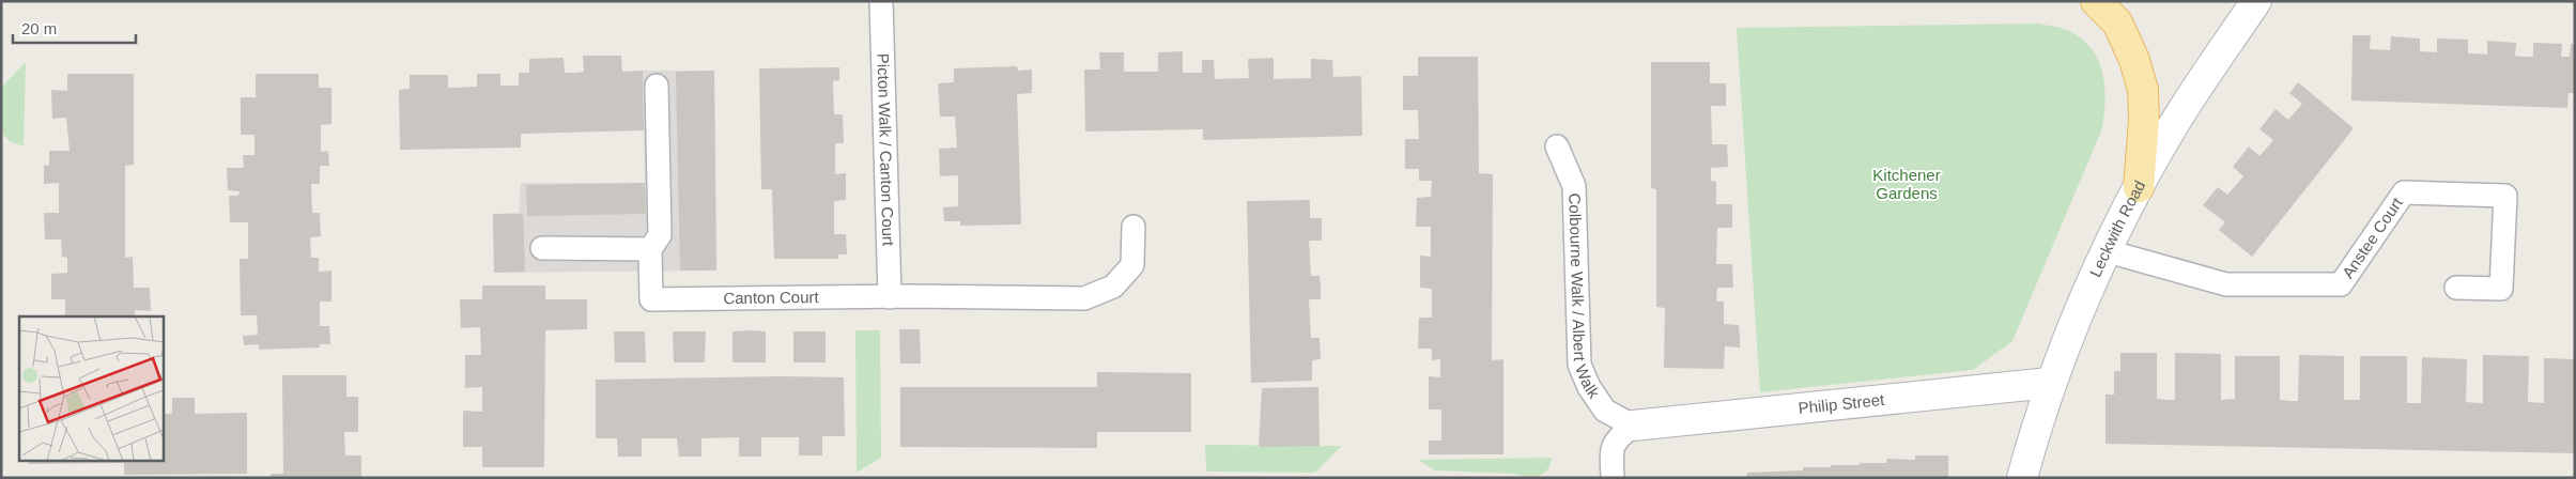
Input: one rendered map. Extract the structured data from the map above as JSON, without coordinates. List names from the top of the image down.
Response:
{
  "streets": {
    "main road": ["Leckwith Road", "Philip Street"],
    "lane": [
      "Picton Walk / Canton Court",
      "Anstee Court",
      "Colbourne Walk / Albert Walk",
      "Canton Court"
    ]
  },
  "crossings": [
    ["Picton Walk / Canton Court", "Canton Court"],
    ["Leckwith Road", "Anstee Court"],
    ["Leckwith Road", "Philip Street"],
    ["Colbourne Walk / Albert Walk", "Philip Street"]
  ],
  "parks": ["Kitchener Gardens"],
  "scale_bar": "20 m"
}
